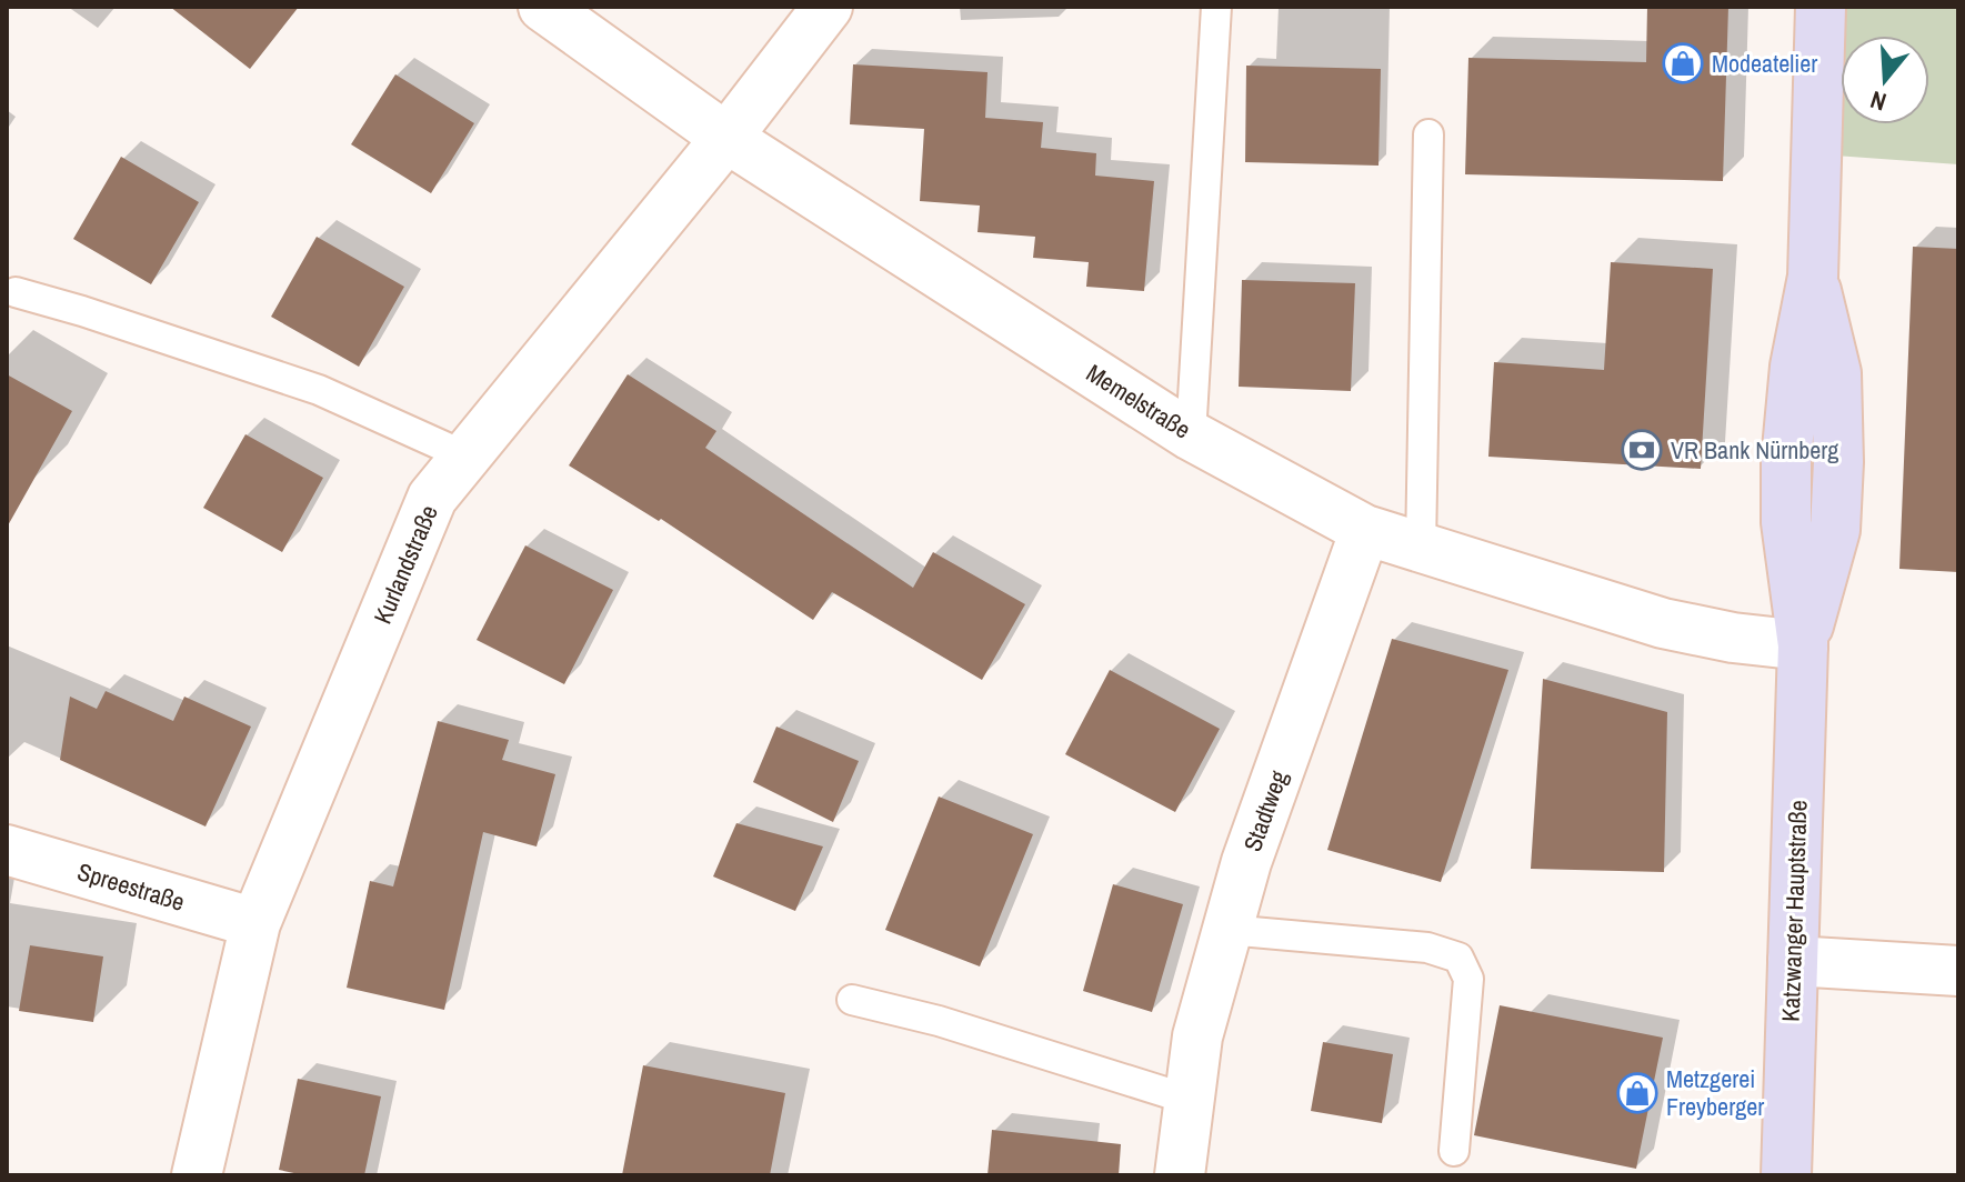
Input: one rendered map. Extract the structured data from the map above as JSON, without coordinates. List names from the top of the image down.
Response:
{
  "streets": {
    "main road": ["Katzwanger Hauptstraße"],
    "street": [
      "Memelstraße",
      "Kurlandstraße",
      "Stadtweg",
      "Spreestraße"
    ]
  },
  "crossings": [
    ["Memelstraße", "Kurlandstraße"],
    ["Memelstraße", "Stadtweg"],
    ["Memelstraße", "Katzwanger Hauptstraße"],
    ["Kurlandstraße", "Spreestraße"]
  ],
  "places": {
    "shop": ["Modeatelier", "Metzgerei Freyberger"],
    "bank": ["VR Bank Nürnberg"]
  },
  "north": "bottom"
}
